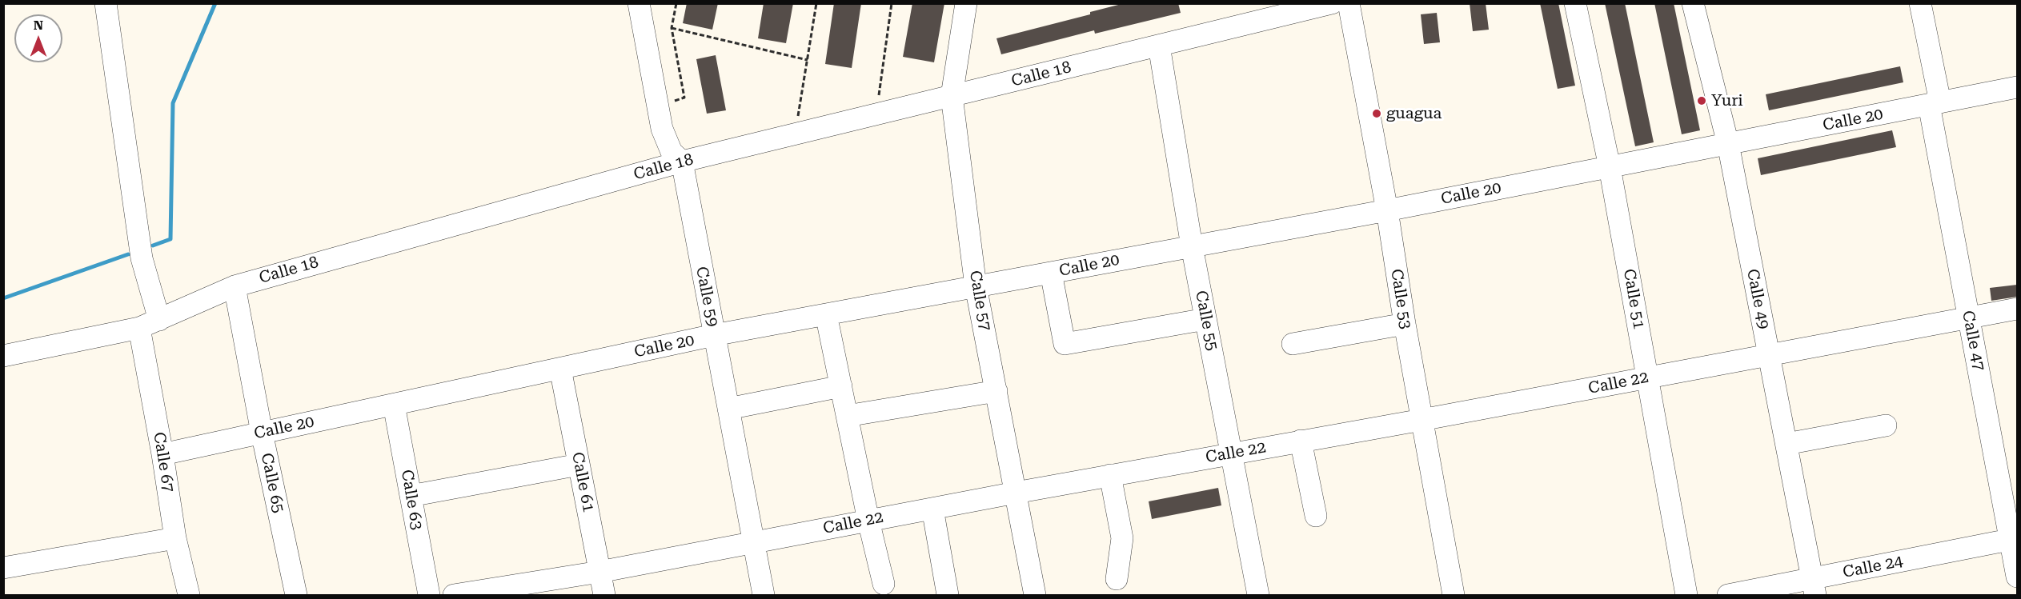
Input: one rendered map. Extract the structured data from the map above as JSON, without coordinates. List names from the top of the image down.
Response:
{
  "streets": {
    "street": [
      "Calle 18",
      "Calle 20",
      "Calle 59",
      "Calle 53",
      "Calle 51",
      "Calle 49",
      "Calle 57",
      "Calle 55",
      "Calle 47",
      "Calle 22",
      "Calle 67",
      "Calle 61",
      "Calle 65",
      "Calle 63",
      "Calle 24"
    ]
  },
  "crossings": [
    ["Calle 18", "Calle 59"],
    ["Calle 18", "Calle 57"],
    ["Calle 18", "Calle 55"],
    ["Calle 18", "Calle 67"],
    ["Calle 18", "Calle 65"],
    ["Calle 20", "Calle 59"],
    ["Calle 20", "Calle 53"],
    ["Calle 20", "Calle 51"],
    ["Calle 20", "Calle 49"],
    ["Calle 20", "Calle 57"],
    ["Calle 20", "Calle 55"],
    ["Calle 20", "Calle 47"],
    ["Calle 20", "Calle 67"],
    ["Calle 20", "Calle 61"],
    ["Calle 20", "Calle 65"],
    ["Calle 20", "Calle 63"],
    ["Calle 59", "Calle 22"],
    ["Calle 53", "Calle 22"],
    ["Calle 51", "Calle 22"],
    ["Calle 49", "Calle 22"],
    ["Calle 49", "Calle 24"],
    ["Calle 57", "Calle 22"],
    ["Calle 55", "Calle 22"],
    ["Calle 47", "Calle 22"],
    ["Calle 47", "Calle 24"],
    ["Calle 22", "Calle 61"]
  ],
  "places": ["Yuri", "guagua"],
  "north": "top"
}
